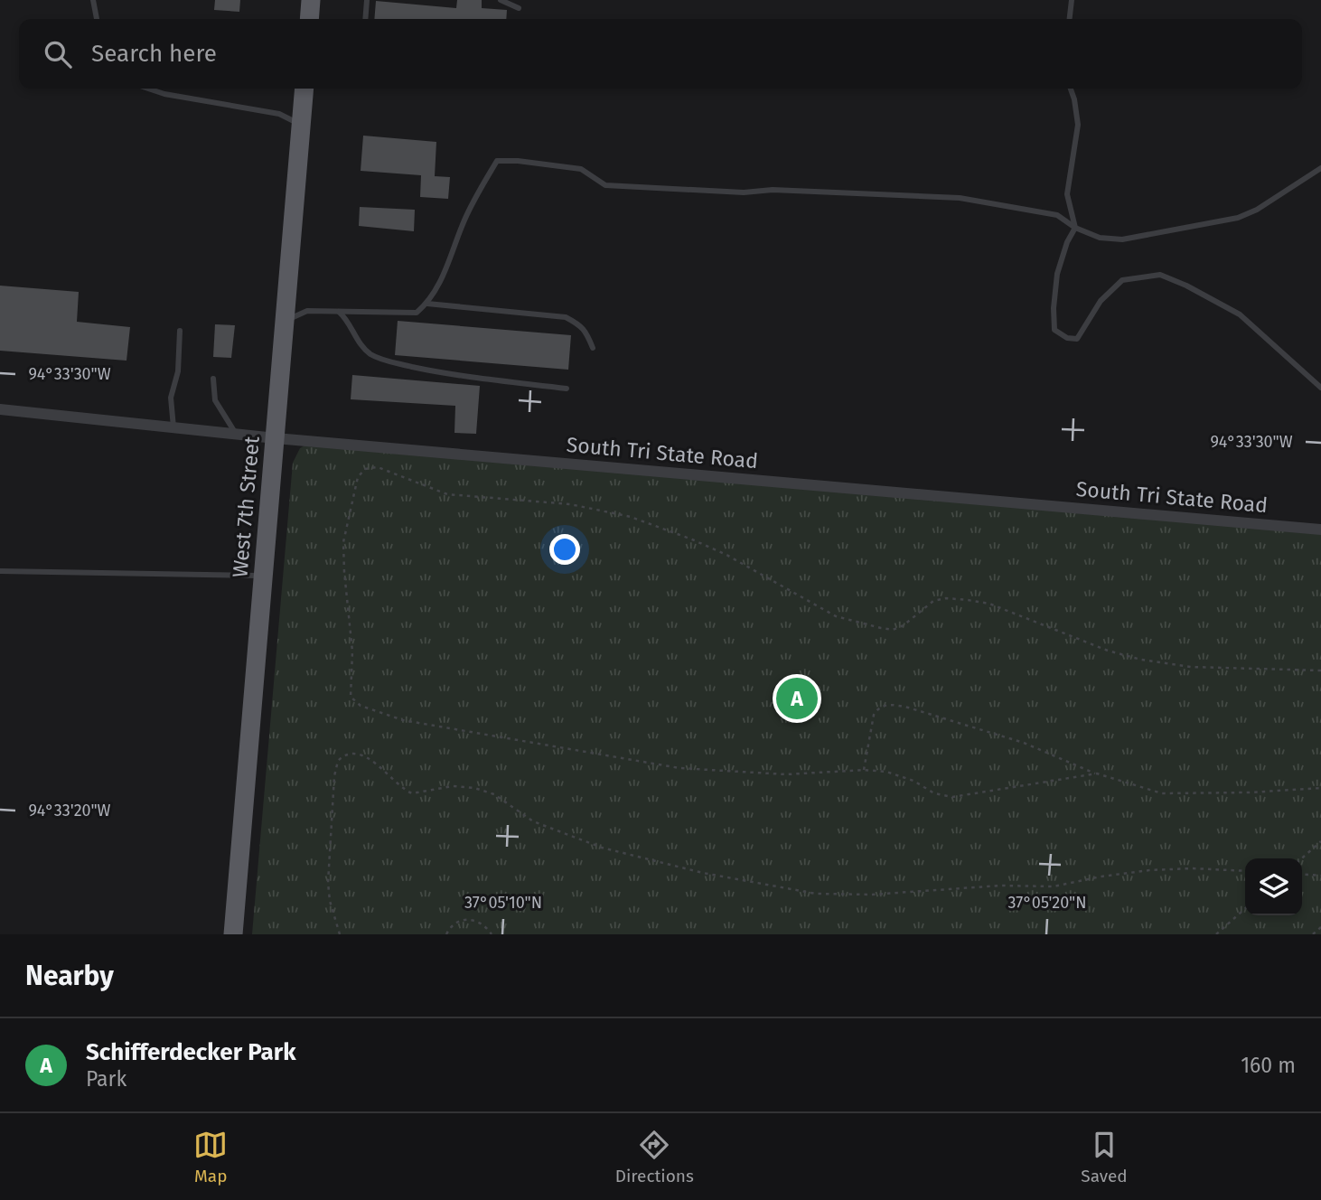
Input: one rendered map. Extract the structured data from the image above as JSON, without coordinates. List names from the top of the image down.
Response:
{
  "streets": {
    "main road": ["West 7th Street"],
    "street": ["South Tri State Road"]
  },
  "crossings": [
    ["South Tri State Road", "West 7th Street"]
  ],
  "page": {
    "search": "Search here",
    "pins": "A",
    "heading": "Nearby",
    "list": [
      {
        "mark": "A",
        "name": "Schifferdecker Park",
        "note": "Park",
        "value": "160 m"
      }
    ],
    "nav": ["Map", "Directions", "Saved"]
  },
  "coordinates": [
    "94°33'30\"W",
    "94°33'20\"W",
    "37°05'10\"N",
    "37°05'20\"N"
  ]
}
